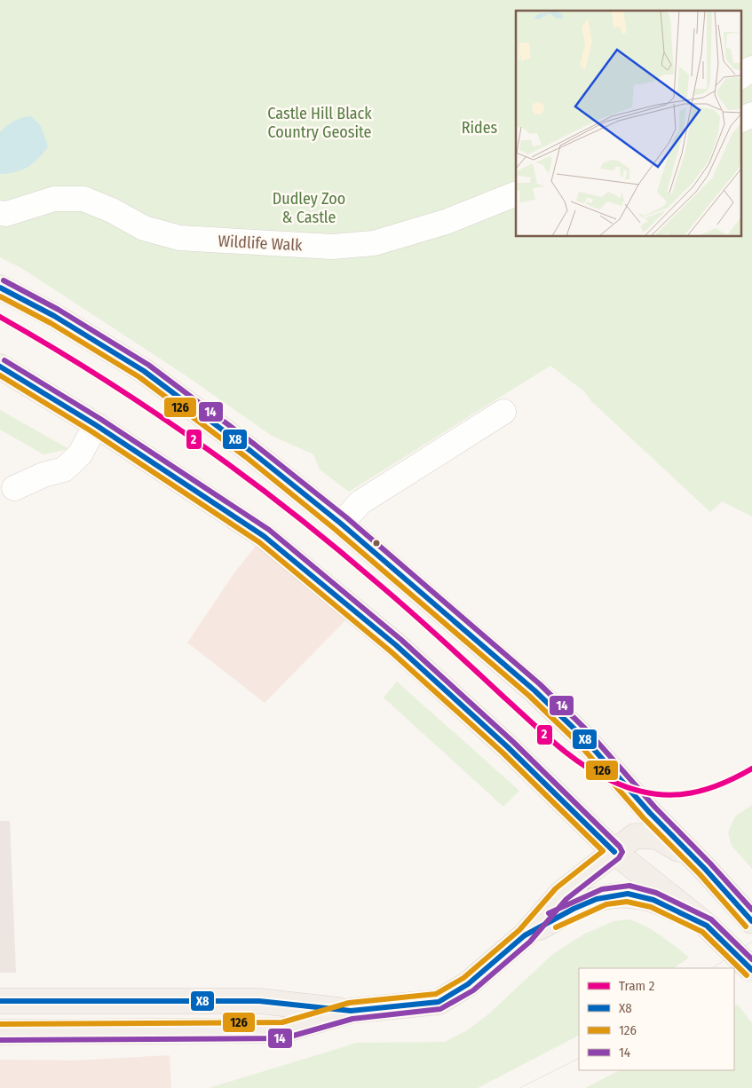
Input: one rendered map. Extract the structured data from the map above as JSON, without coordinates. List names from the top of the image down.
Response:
{
  "streets": {
    "street": ["Wildlife Walk"]
  },
  "parks": ["Castle Hill Black Country Geosite", "Rides", "Dudley Zoo & Castle"],
  "lines": [
    "transit line 14",
    "transit line X8",
    "transit line 126",
    "tram line 2"
  ],
  "legend": [
    "Tram 2",
    "X8",
    "126",
    "14"
  ]
}
